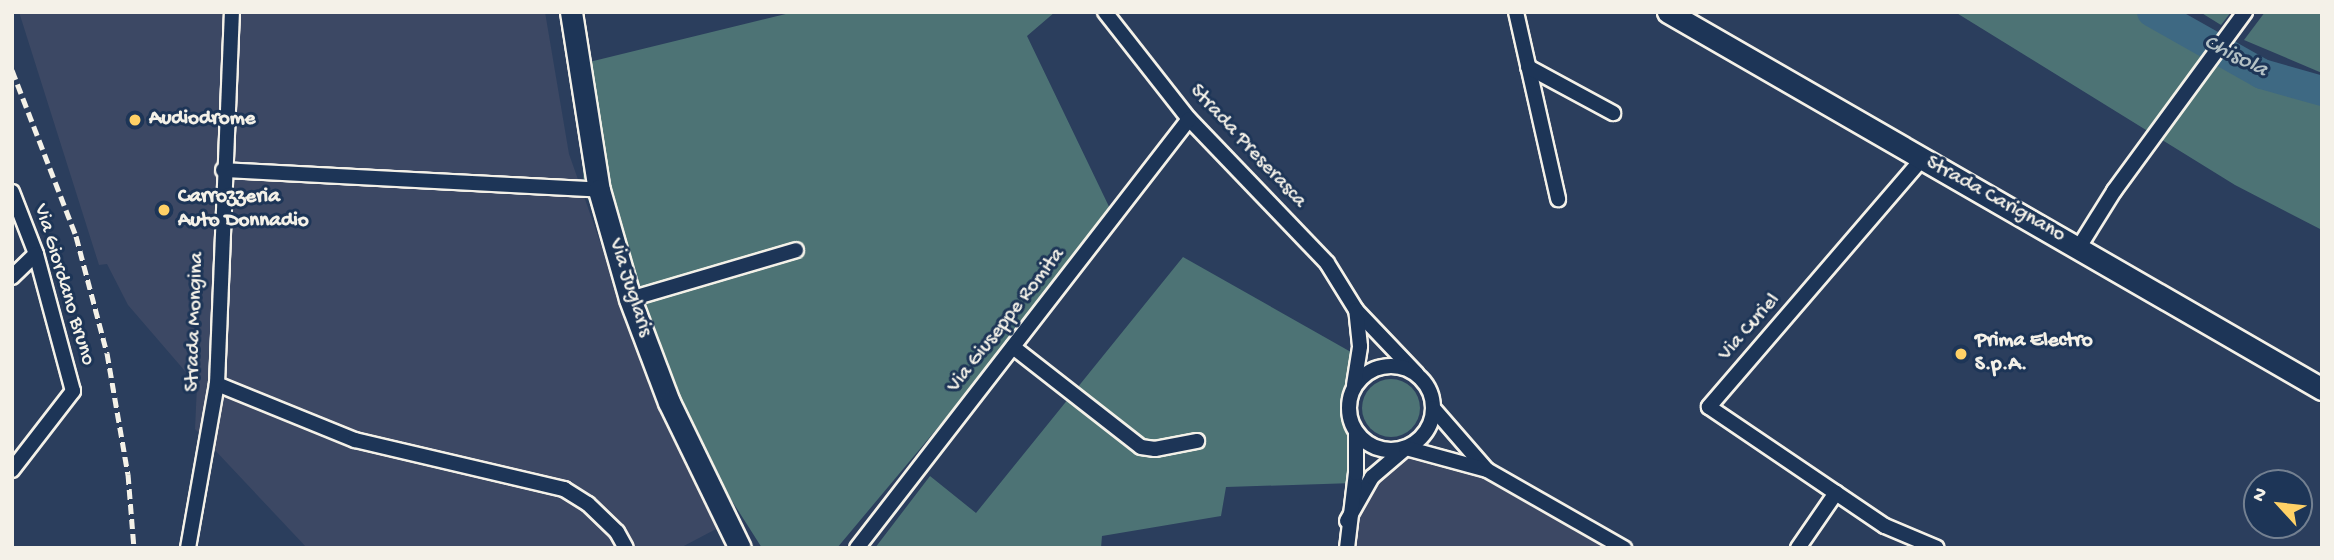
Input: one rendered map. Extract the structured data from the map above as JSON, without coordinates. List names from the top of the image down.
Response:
{
  "streets": {
    "main road": ["Strada Carignano", "Via Juglaris"],
    "street": [
      "Strada Preserasca",
      "Via Giordano Bruno",
      "Via Giuseppe Romita",
      "Strada Mongina",
      "Via Curiel"
    ]
  },
  "crossings": [
    ["Strada Preserasca", "Via Giuseppe Romita"],
    ["Strada Carignano", "Via Curiel"]
  ],
  "water": ["Chisola"],
  "places": ["Audiodrome", "Carrozzeria Auto Donnadio", "Prima Electro S.p.A."],
  "north": "top left"
}
